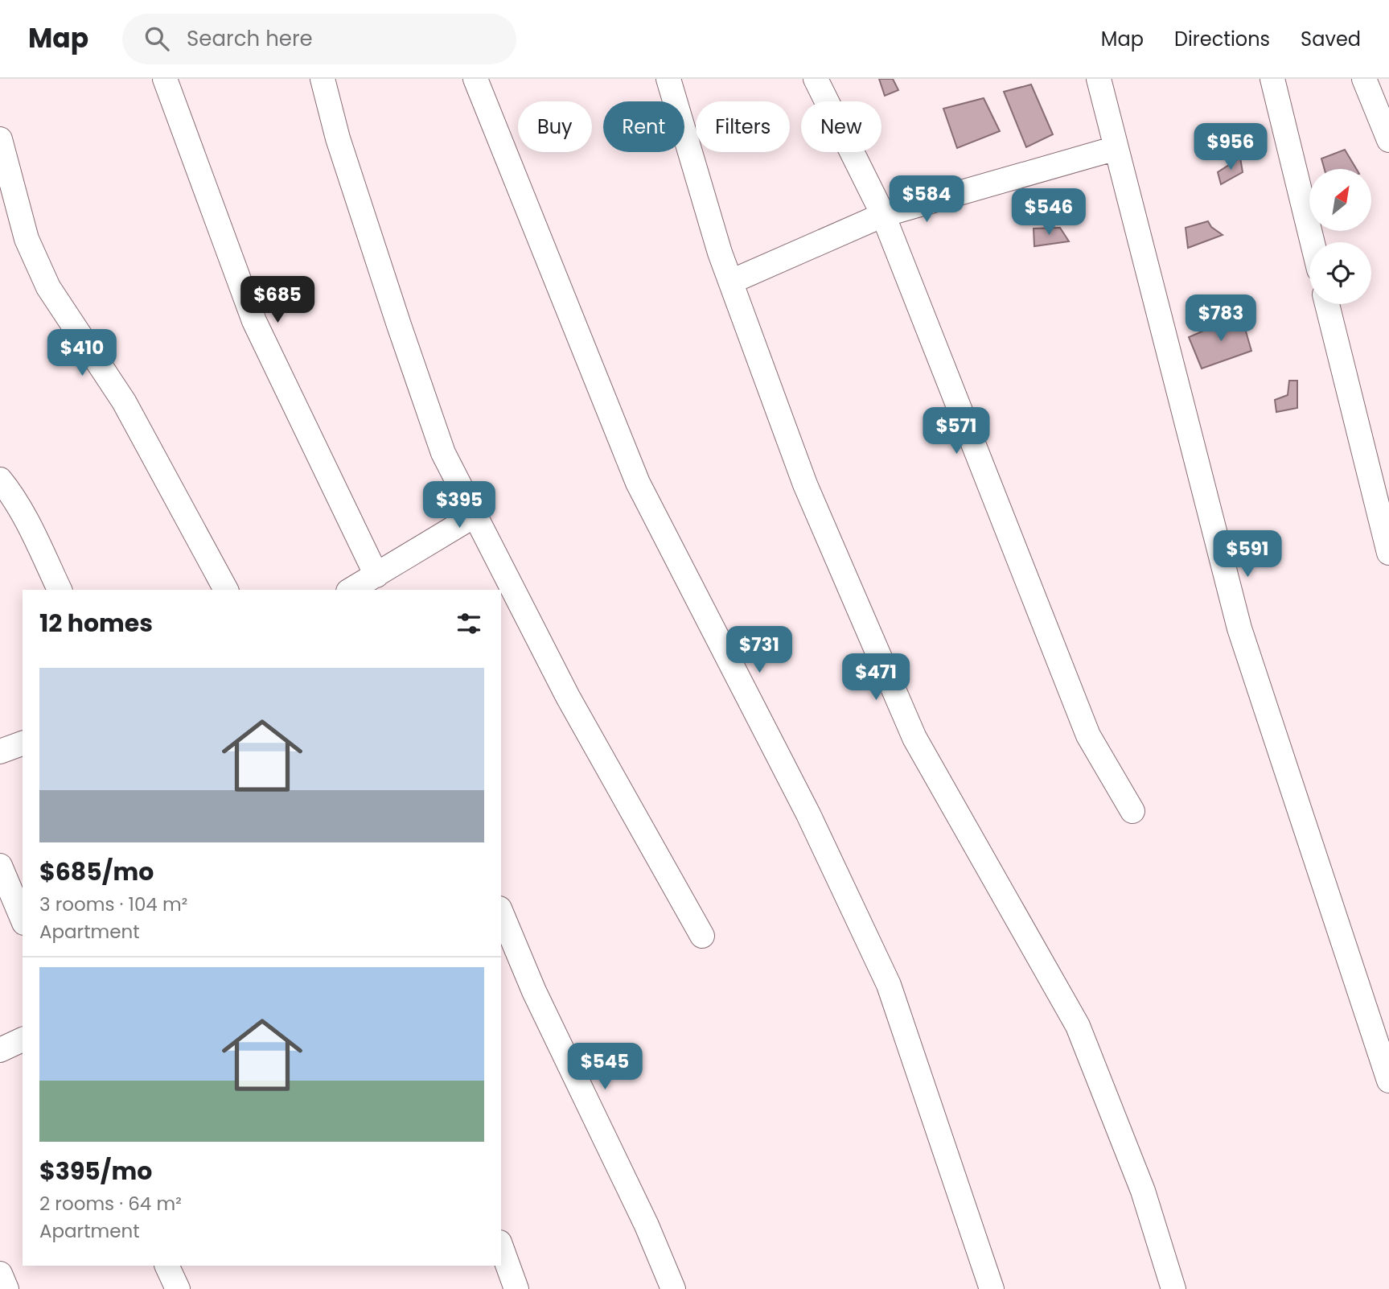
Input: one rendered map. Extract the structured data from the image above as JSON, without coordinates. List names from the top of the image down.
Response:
{
  "north": "top right",
  "page": {
    "header": "Map",
    "search": "Search here",
    "nav": ["Map", "Directions", "Saved"],
    "chip": [
      "Buy",
      "Rent",
      "Filters",
      "New"
    ],
    "price": [
      "$956",
      "$584",
      "$546",
      "$685",
      "$783",
      "$410",
      "$571",
      "$395",
      "$591",
      "$731",
      "$471",
      "$545"
    ],
    "heading": "12 homes",
    "list": [
      {
        "name": "$685/mo",
        "note": "3 rooms · 104 m² · Apartment"
      },
      {
        "name": "$395/mo",
        "note": "2 rooms · 64 m² · Apartment"
      }
    ]
  }
}
